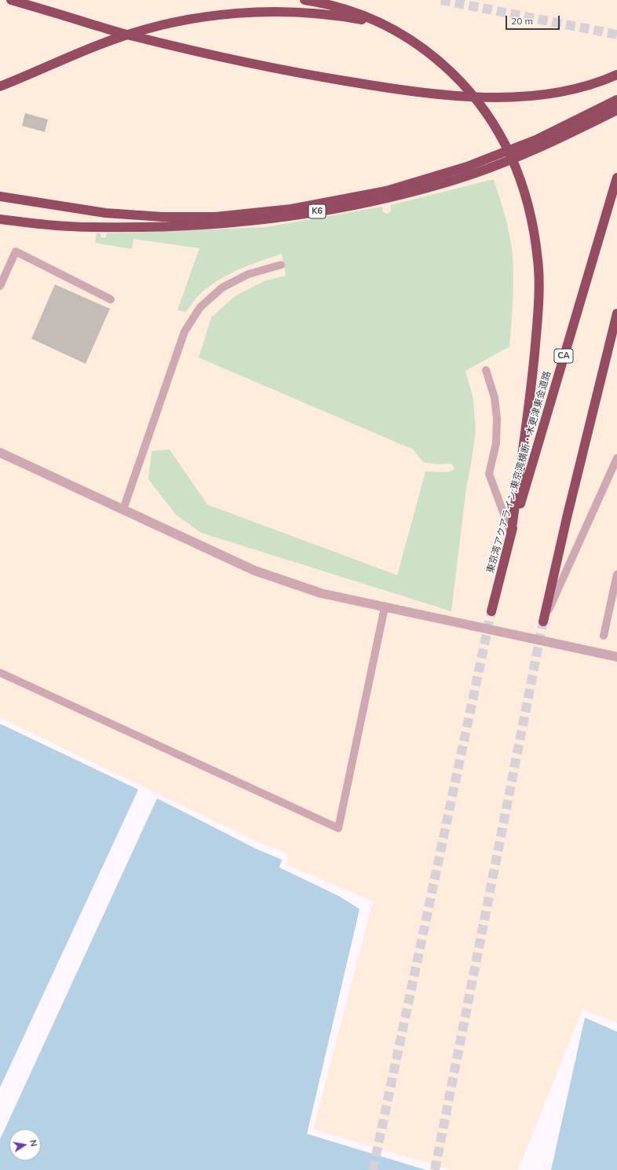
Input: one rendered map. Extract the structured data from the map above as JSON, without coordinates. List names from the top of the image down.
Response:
{
  "streets": {
    "highway": ["K6", "CA", "東京湾アクアライン;東京湾横断・木更津東金道路"]
  },
  "scale_bar": "20 m",
  "north": "right"
}
